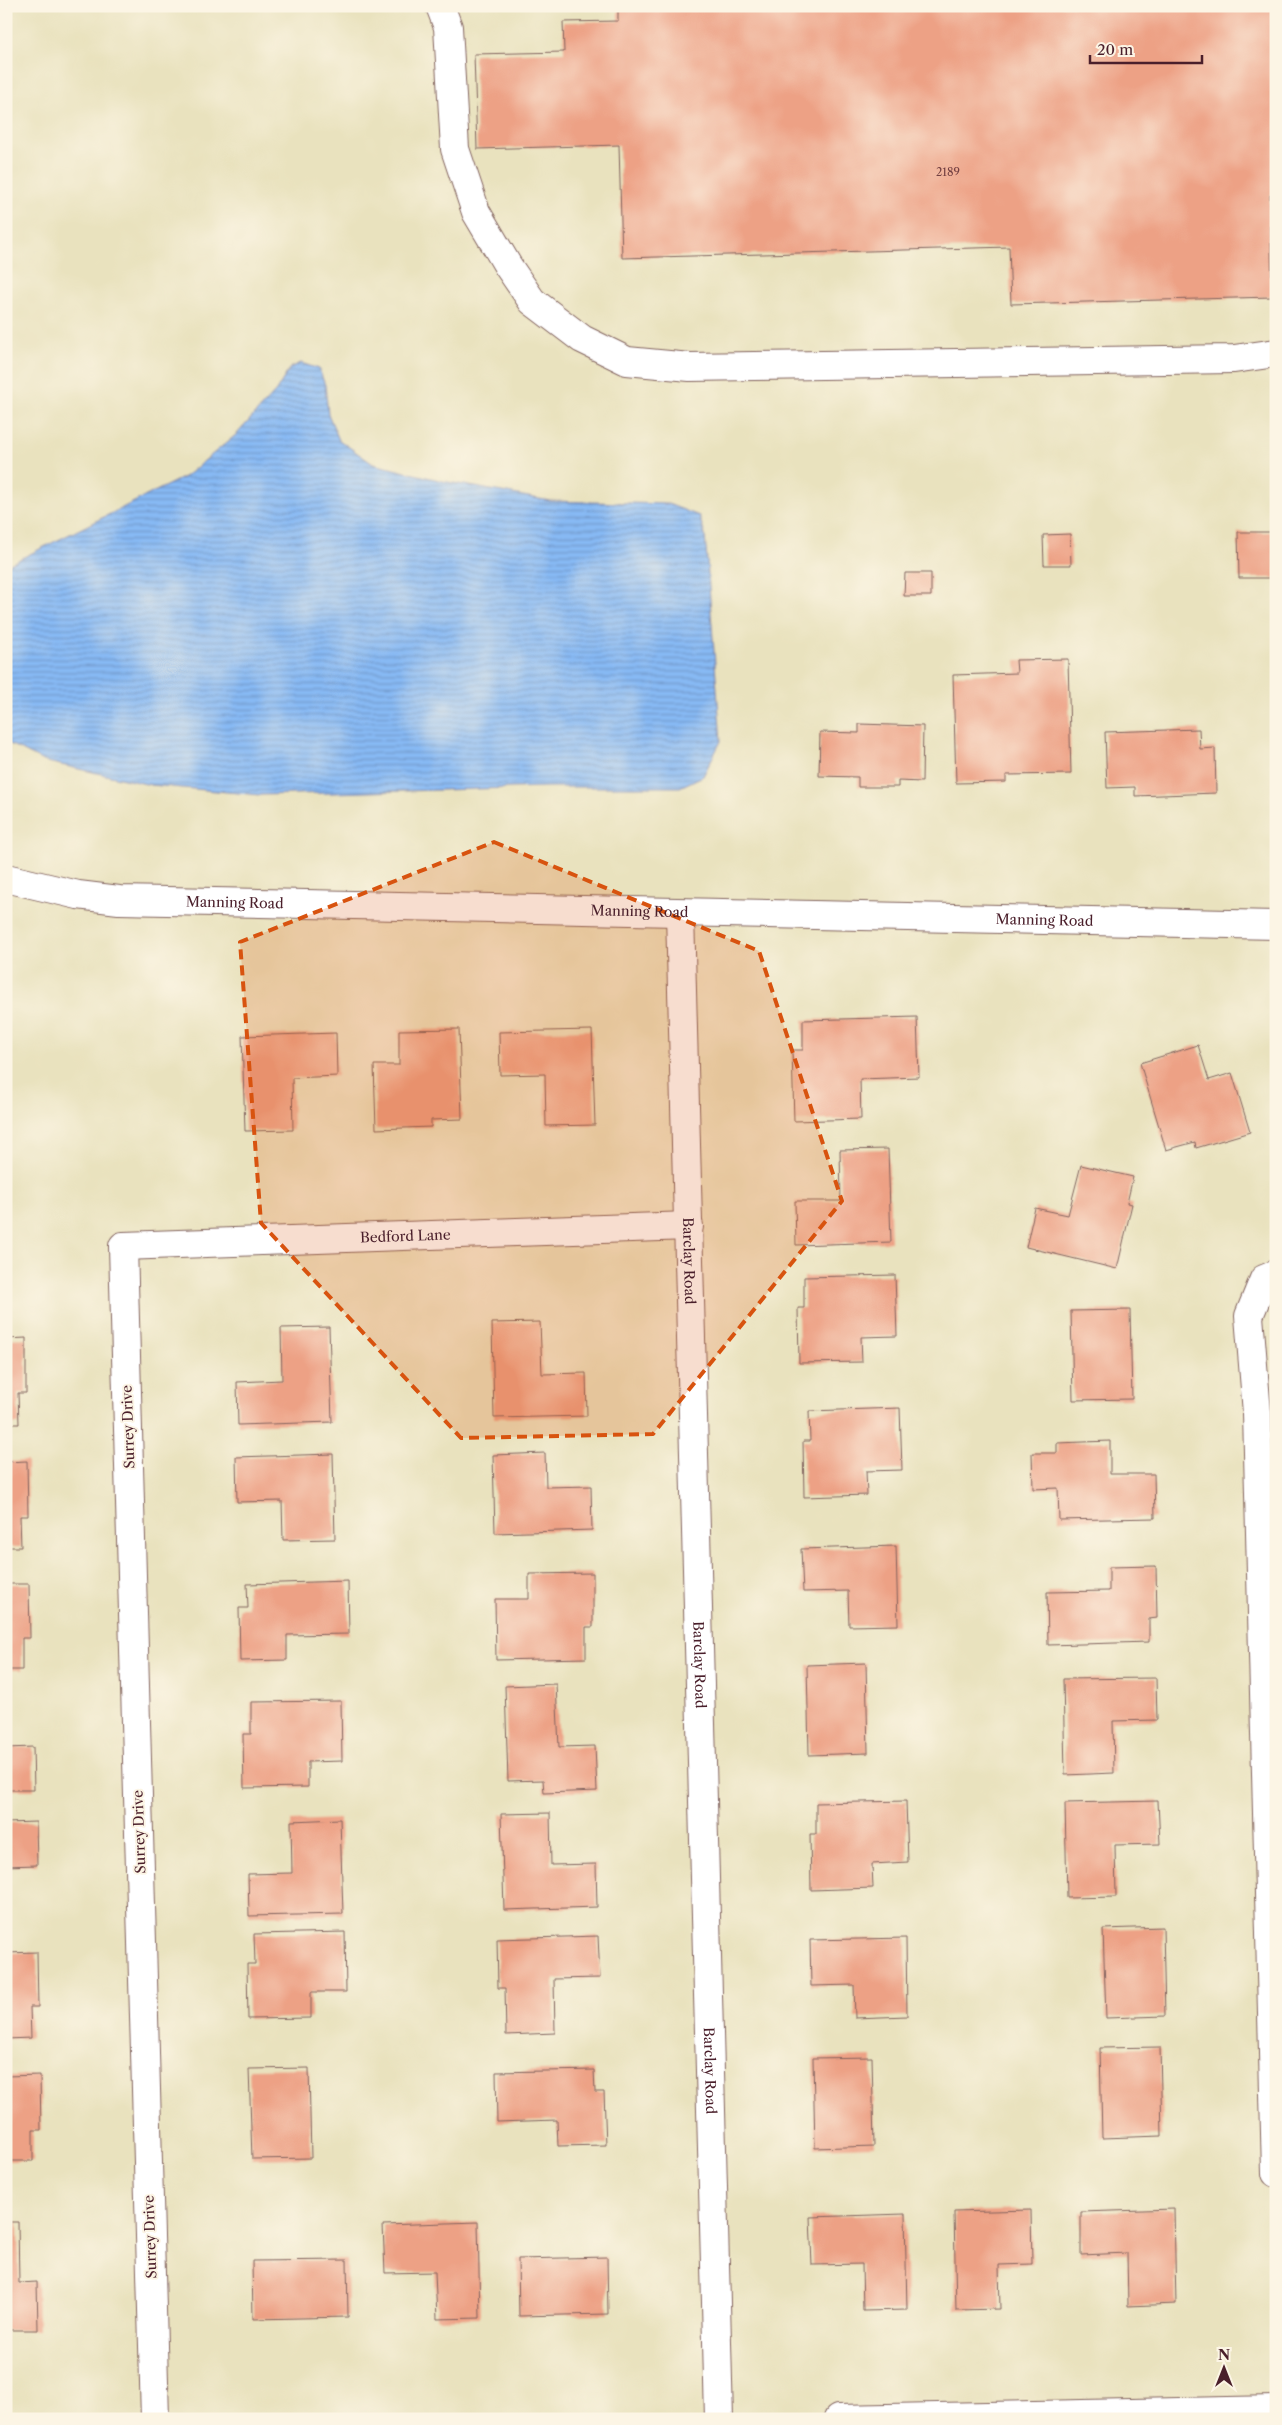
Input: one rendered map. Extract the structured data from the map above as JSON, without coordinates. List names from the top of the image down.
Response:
{
  "streets": {
    "street": [
      "Manning Road",
      "Bedford Lane",
      "Barclay Road",
      "Surrey Drive"
    ]
  },
  "crossings": [
    ["Manning Road", "Barclay Road"],
    ["Bedford Lane", "Barclay Road"],
    ["Bedford Lane", "Surrey Drive"]
  ],
  "house_numbers": ["2189"],
  "scale_bar": "20 m",
  "north": "top"
}
